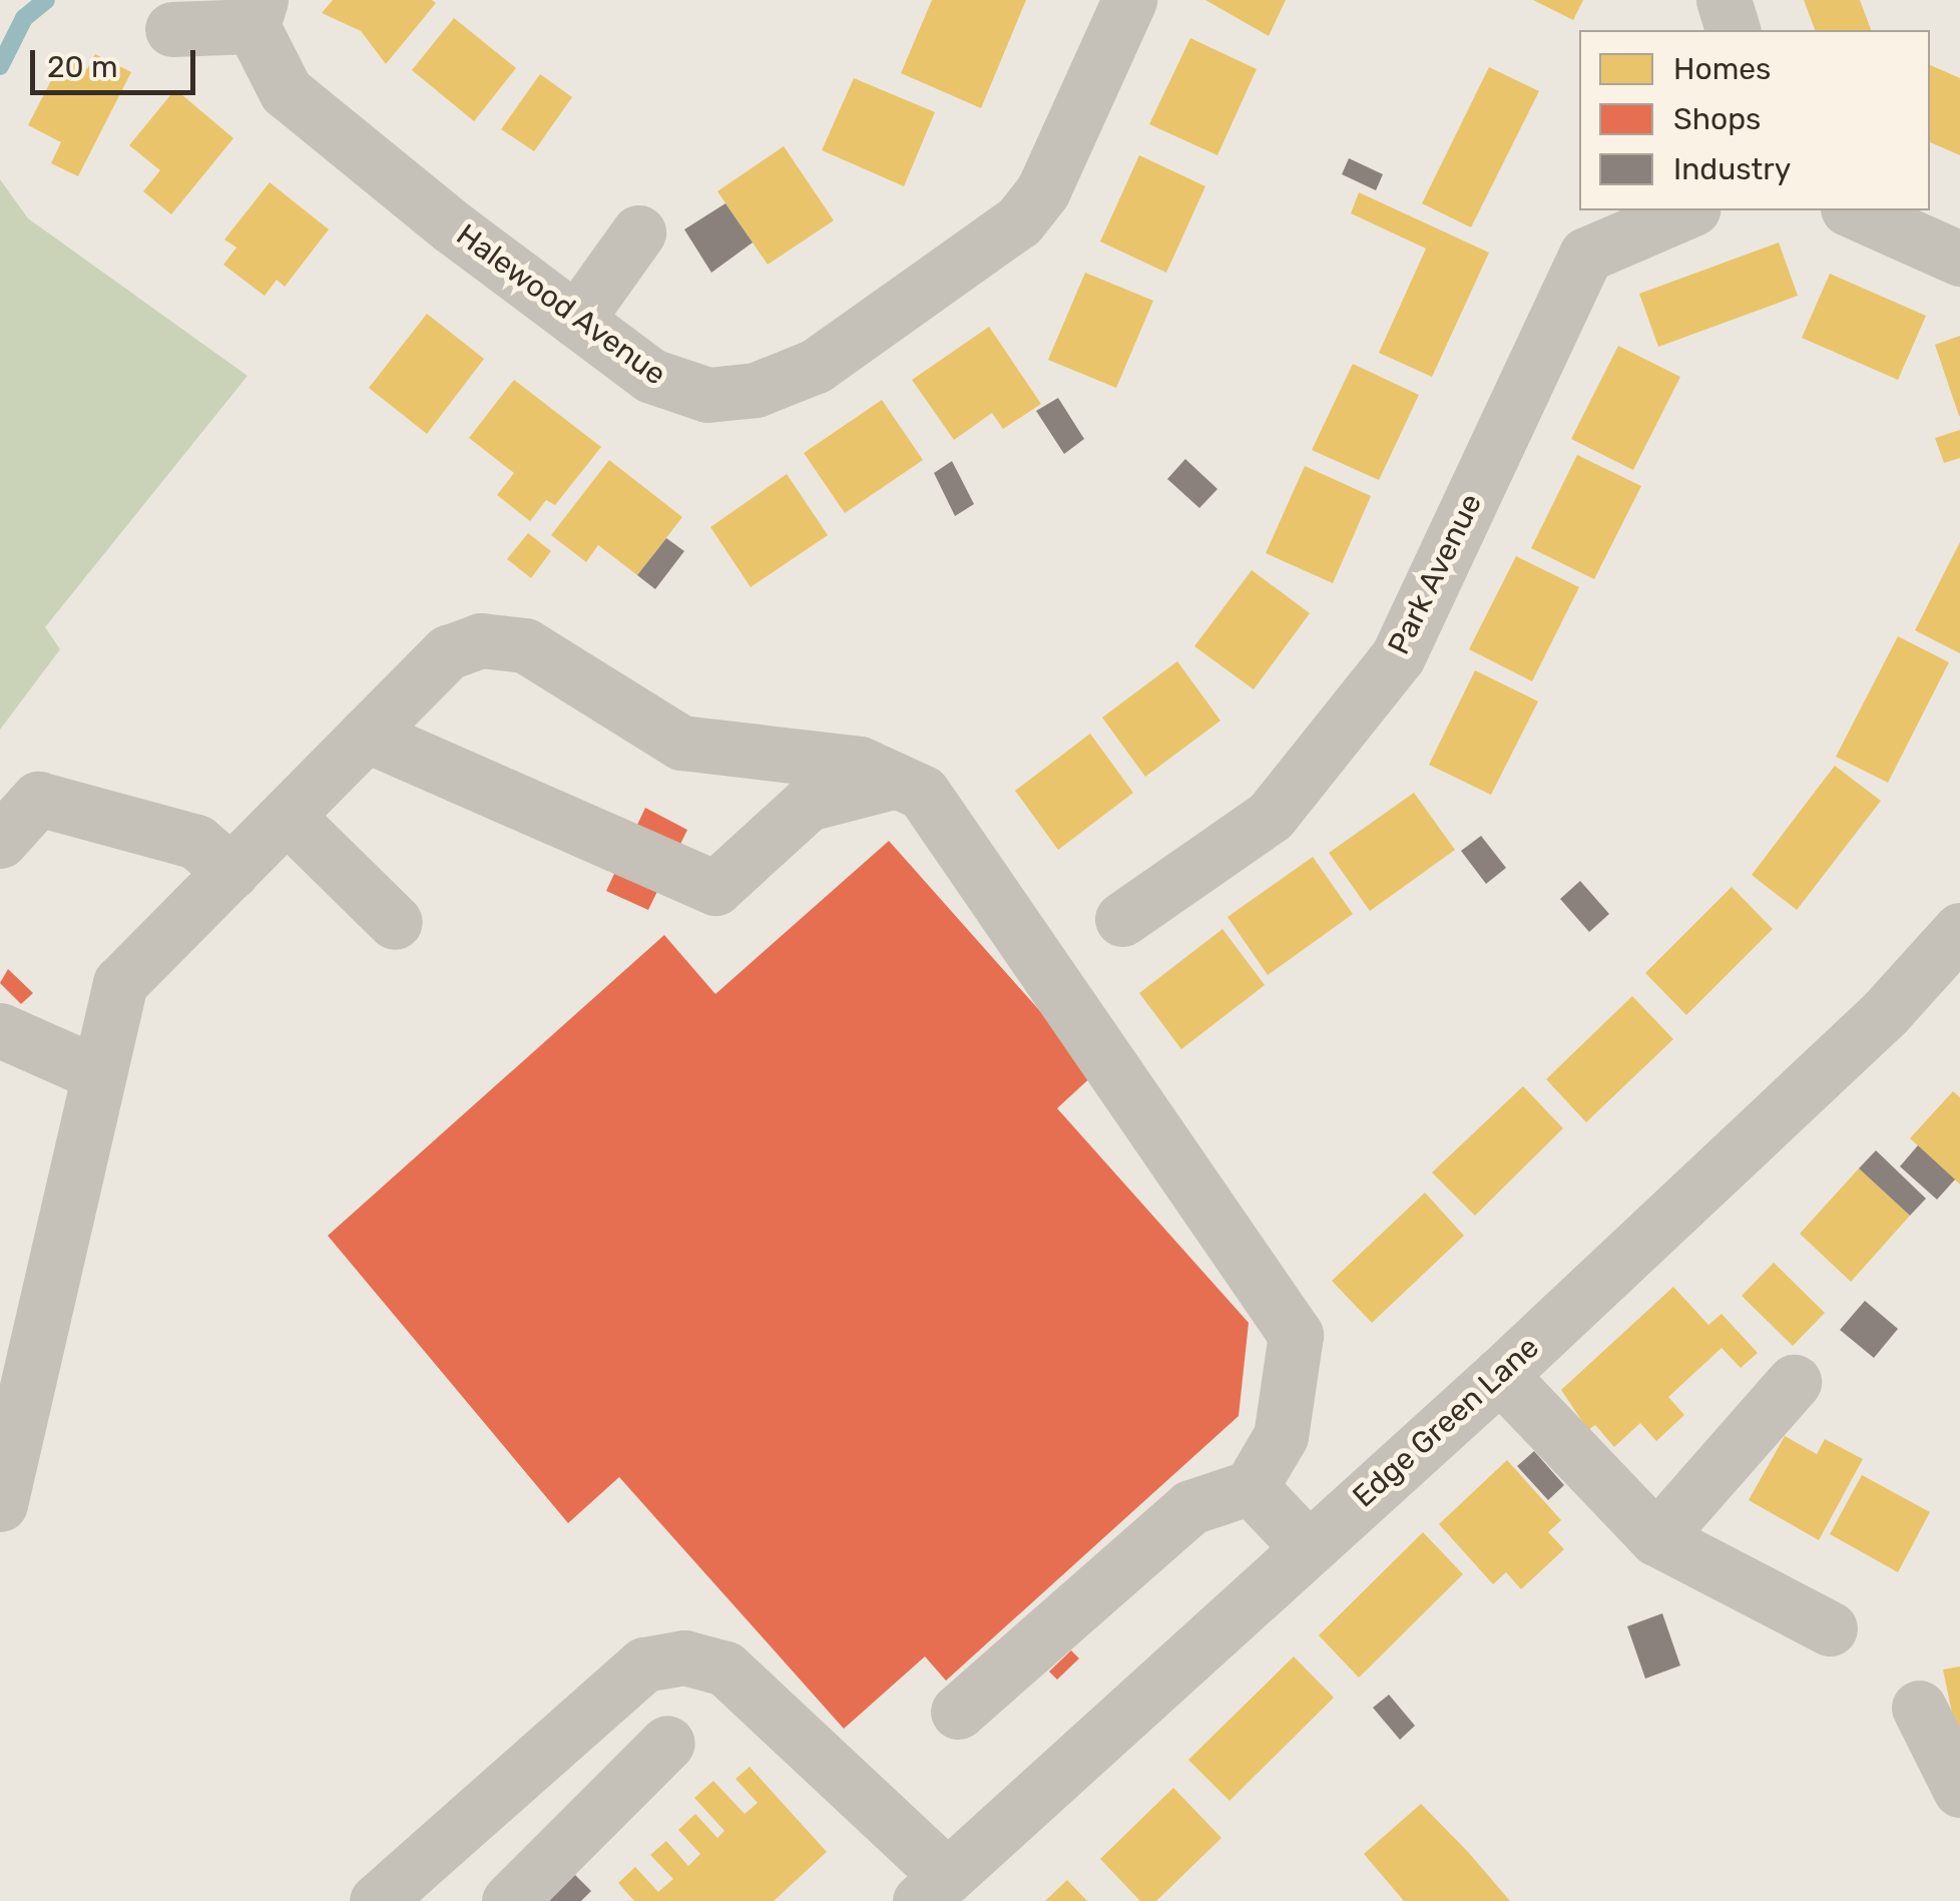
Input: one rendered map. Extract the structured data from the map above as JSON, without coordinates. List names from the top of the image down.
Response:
{
  "streets": {
    "street": ["Halewood Avenue", "Park Avenue", "Edge Green Lane"]
  },
  "legend": ["Homes", "Shops", "Industry"],
  "scale_bar": "20 m"
}
